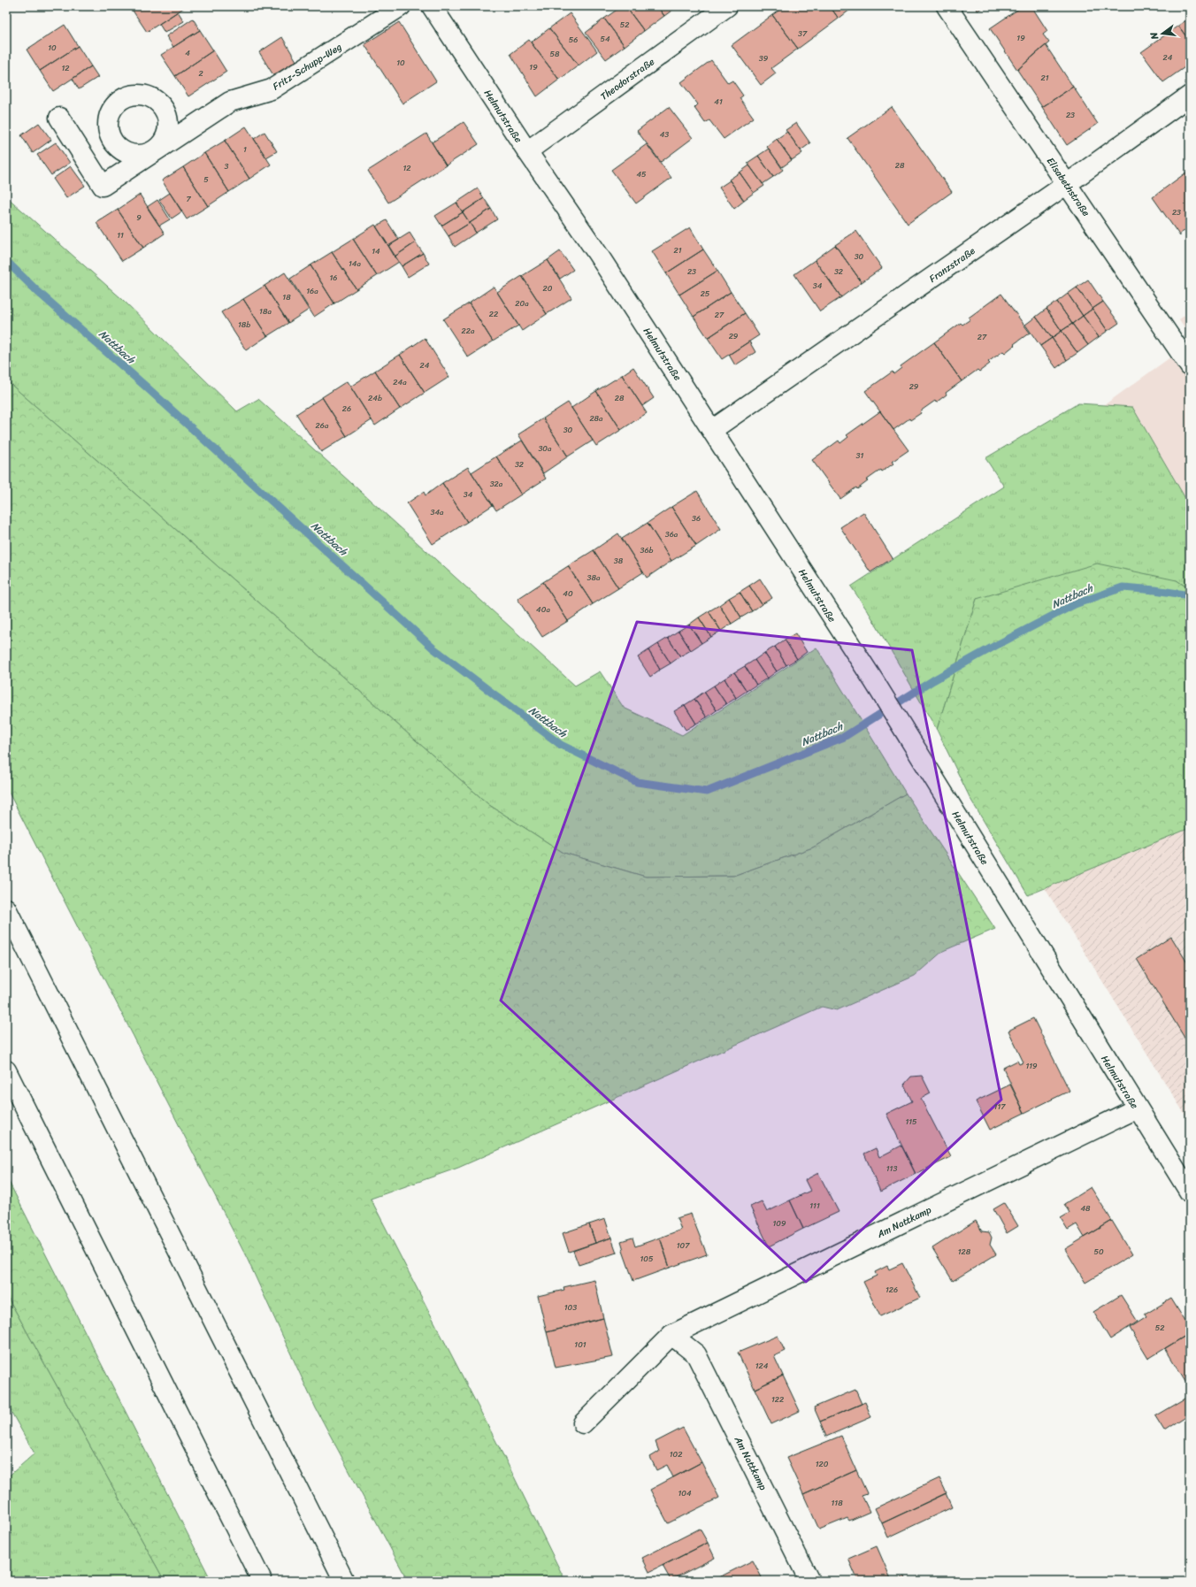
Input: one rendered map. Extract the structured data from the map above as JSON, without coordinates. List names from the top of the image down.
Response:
{
  "streets": {
    "main road": [
      "Fritz-Schupp-Weg",
      "Theodorstraße",
      "Helmutstraße",
      "Elisabethstraße",
      "Franzstraße",
      "Am Nattkamp"
    ]
  },
  "crossings": [
    ["Theodorstraße", "Helmutstraße"],
    ["Helmutstraße", "Franzstraße"],
    ["Helmutstraße", "Am Nattkamp"],
    ["Elisabethstraße", "Franzstraße"]
  ],
  "water": ["Nattbach"],
  "house_numbers": [
    "52",
    "37",
    "19",
    "54",
    "56",
    "10",
    "4",
    "58",
    "24",
    "39",
    "10",
    "19",
    "12",
    "2",
    "21",
    "41",
    "23",
    "43",
    "1",
    "28",
    "3",
    "12",
    "45",
    "5",
    "7",
    "23",
    "9",
    "11",
    "21",
    "14",
    "30",
    "14a",
    "23",
    "32",
    "16",
    "34",
    "20",
    "16a",
    "25",
    "18",
    "20a",
    "18a",
    "22",
    "27",
    "18b",
    "22a",
    "29",
    "27",
    "24",
    "24a",
    "29",
    "24b",
    "28",
    "26",
    "28a",
    "26a",
    "30",
    "30a",
    "31",
    "32",
    "32a",
    "34",
    "34a",
    "36",
    "36a",
    "36b",
    "38",
    "38a",
    "40",
    "40a",
    "119",
    "117",
    "115",
    "113",
    "111",
    "48",
    "109",
    "107",
    "128",
    "50",
    "105",
    "126",
    "103",
    "52",
    "101",
    "124",
    "122",
    "102",
    "120",
    "104",
    "118"
  ],
  "north": "left"
}
